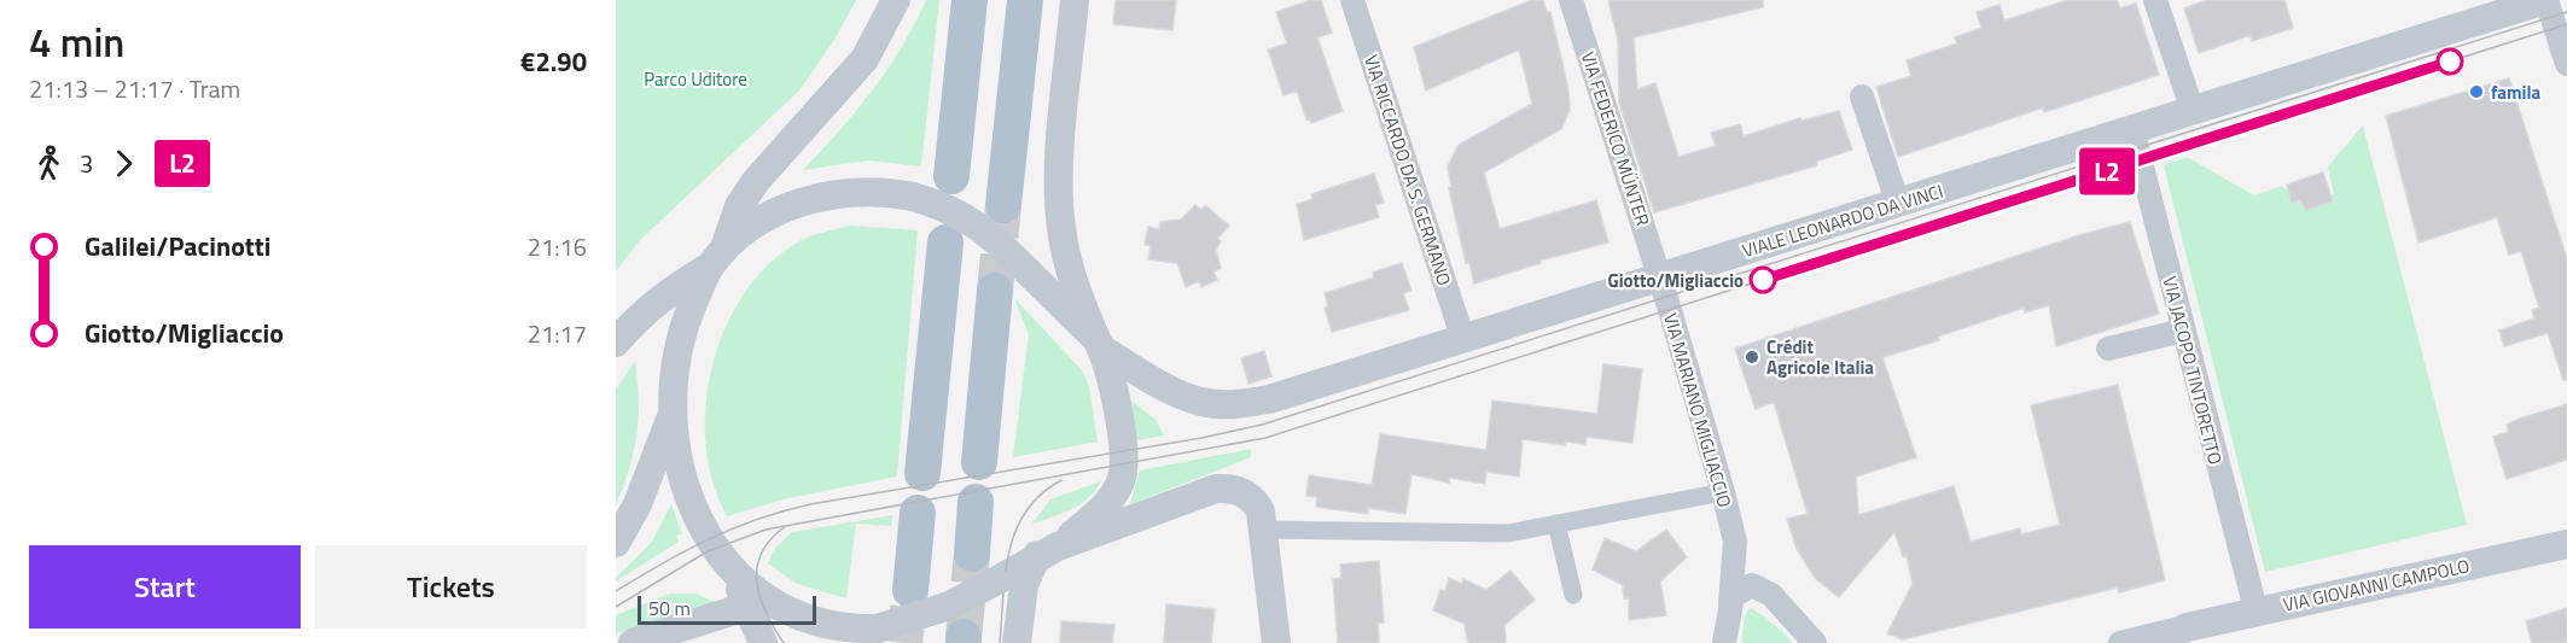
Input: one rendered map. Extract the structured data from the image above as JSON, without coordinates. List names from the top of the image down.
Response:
{
  "streets": {
    "street": [
      "VIA FEDERICO MÜNTER",
      "VIA RICCARDO DA S. GERMANO",
      "VIALE LEONARDO DA VINCI",
      "VIA JACOPO TINTORETTO",
      "VIA MARIANO MIGLIACCIO",
      "VIA GIOVANNI CAMPOLO"
    ]
  },
  "crossings": [
    ["VIA FEDERICO MÜNTER", "VIALE LEONARDO DA VINCI"],
    ["VIA FEDERICO MÜNTER", "VIA MARIANO MIGLIACCIO"],
    ["VIA RICCARDO DA S. GERMANO", "VIALE LEONARDO DA VINCI"],
    ["VIALE LEONARDO DA VINCI", "VIA JACOPO TINTORETTO"],
    ["VIALE LEONARDO DA VINCI", "VIA MARIANO MIGLIACCIO"],
    ["VIA JACOPO TINTORETTO", "VIA GIOVANNI CAMPOLO"]
  ],
  "parks": ["Parco Uditore"],
  "places": ["famila", "Giotto/Migliaccio", "Crédit Agricole Italia"],
  "lines": ["tram line L2"],
  "scale_bar": "50 m",
  "page": {
    "heading": ["4 min", "21:13 – 21:17 · Tram", "€2.90"],
    "on_map": "L2",
    "legs": ["3", "L2"],
    "list": [
      {
        "name": "Galilei/Pacinotti",
        "value": "21:16"
      },
      {
        "name": "Giotto/Migliaccio",
        "value": "21:17"
      }
    ],
    "buttons": ["Start", "Tickets"],
    "scale": "50 m"
  }
}
